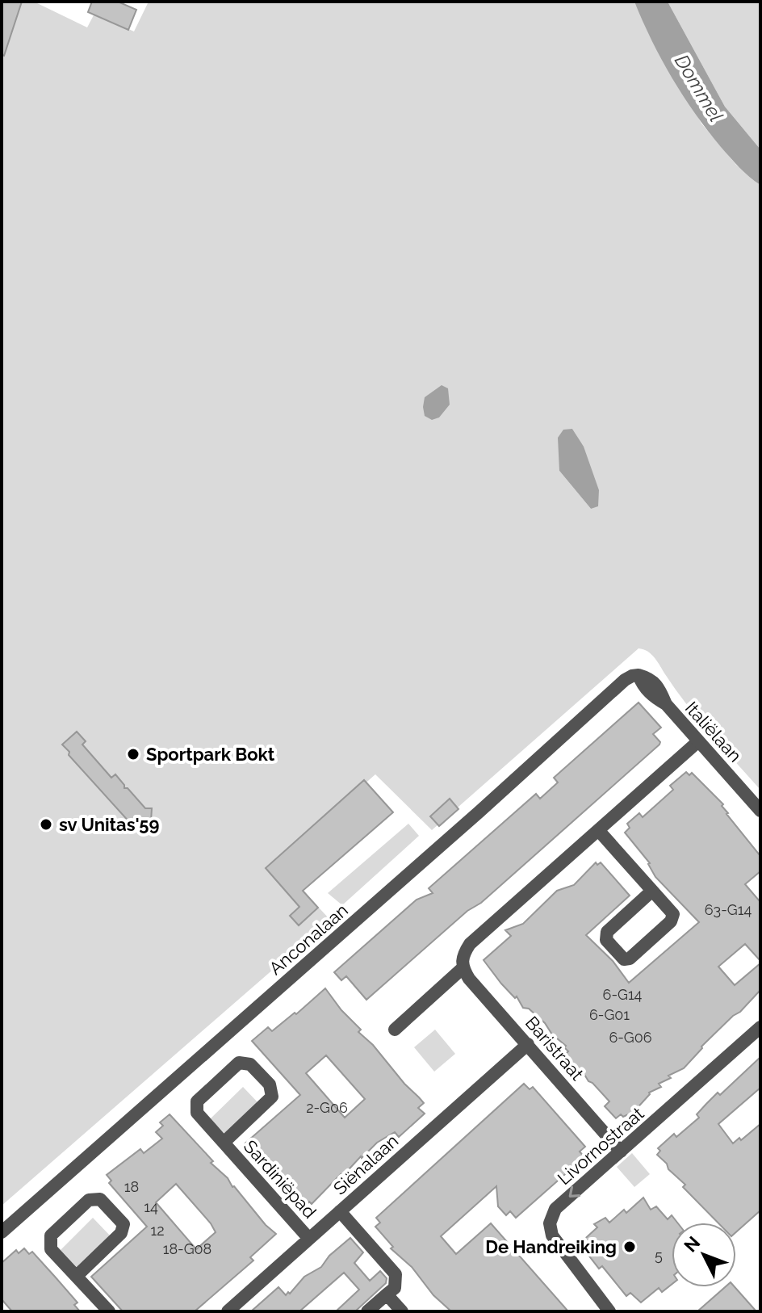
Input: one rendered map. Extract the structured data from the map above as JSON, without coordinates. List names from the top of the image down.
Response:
{
  "streets": {
    "street": [
      "Italiëlaan",
      "Anconalaan",
      "Baristraat",
      "Livornostraat",
      "Siënalaan",
      "Sardiniëpad"
    ]
  },
  "crossings": [
    ["Italiëlaan", "Anconalaan"],
    ["Baristraat", "Livornostraat"],
    ["Baristraat", "Siënalaan"],
    ["Siënalaan", "Sardiniëpad"]
  ],
  "water": ["Dommel"],
  "places": ["Sportpark Bokt", "sv Unitas'59", "De Handreiking"],
  "house_numbers": [
    "63-G14",
    "6-G14",
    "6-G01",
    "6-G06",
    "2-G06",
    "18",
    "14",
    "12",
    "18-G08",
    "5"
  ],
  "north": "top left"
}
